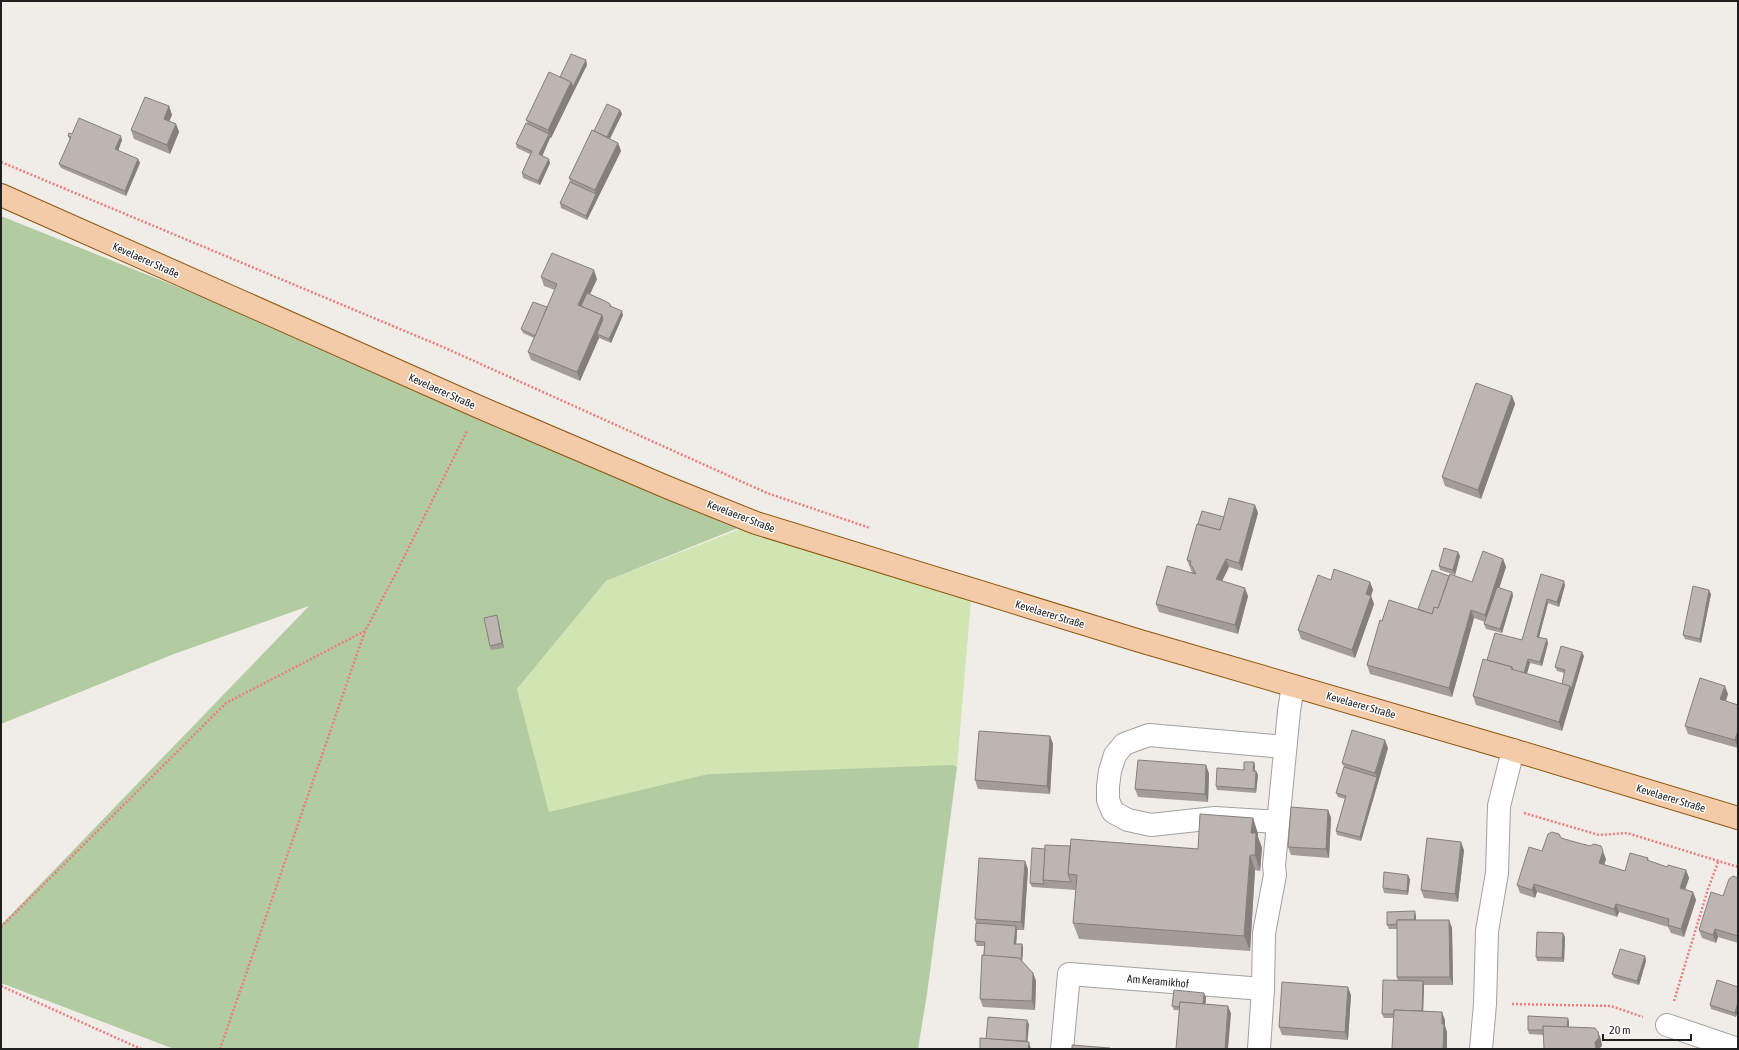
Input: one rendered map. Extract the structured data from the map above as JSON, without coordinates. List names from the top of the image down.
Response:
{
  "streets": {
    "main road": ["Kevelaerer Straße"],
    "street": ["Am Keramikhof"]
  },
  "scale_bar": "20 m"
}
